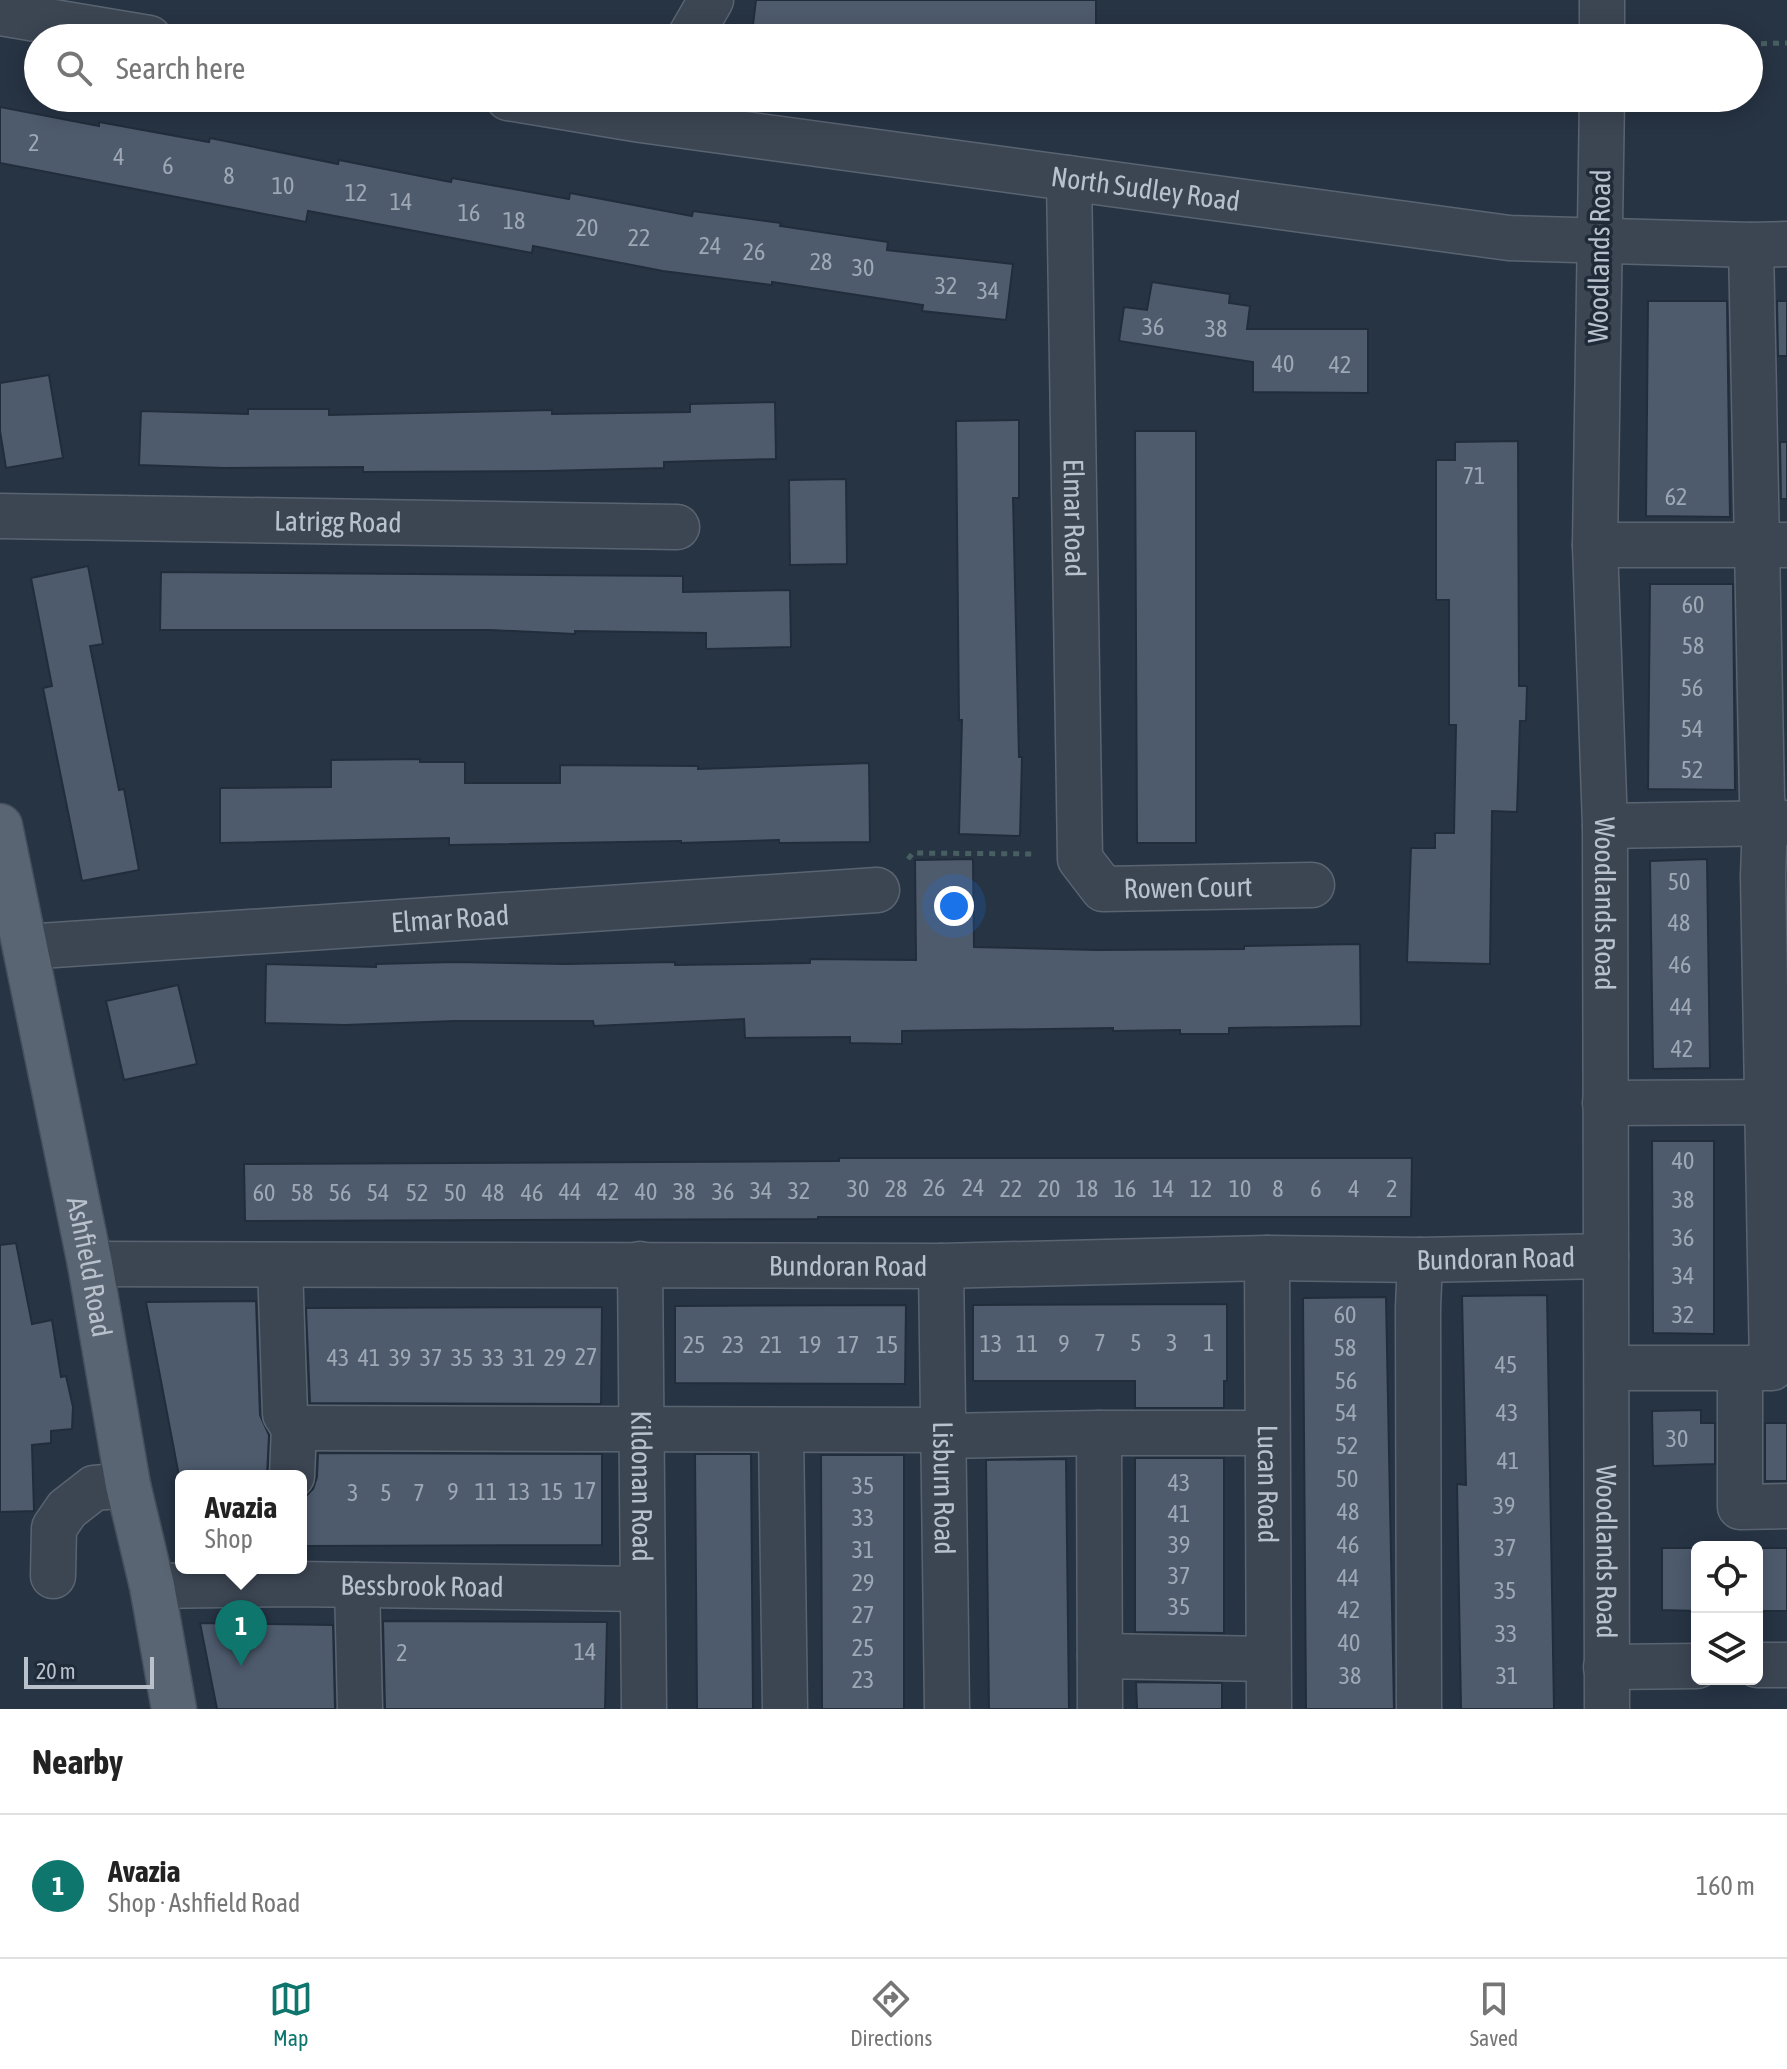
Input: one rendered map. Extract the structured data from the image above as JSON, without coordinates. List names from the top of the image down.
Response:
{
  "streets": {
    "main road": ["Ashfield Road"],
    "street": [
      "North Sudley Road",
      "Woodlands Road",
      "Elmar Road",
      "Latrigg Road",
      "Rowen Court",
      "Bundoran Road",
      "Lucan Road",
      "Kildonan Road",
      "Lisburn Road",
      "Bessbrook Road"
    ]
  },
  "crossings": [
    ["North Sudley Road", "Woodlands Road"],
    ["North Sudley Road", "Elmar Road"],
    ["Woodlands Road", "Bundoran Road"],
    ["Elmar Road", "Rowen Court"],
    ["Elmar Road", "Ashfield Road"],
    ["Bundoran Road", "Ashfield Road"],
    ["Bundoran Road", "Lucan Road"],
    ["Bundoran Road", "Kildonan Road"],
    ["Bundoran Road", "Lisburn Road"],
    ["Ashfield Road", "Bessbrook Road"],
    ["Kildonan Road", "Bessbrook Road"]
  ],
  "house_numbers": [
    "2",
    "4",
    "6",
    "8",
    "10",
    "12",
    "14",
    "16",
    "18",
    "20",
    "22",
    "24",
    "26",
    "28",
    "30",
    "32",
    "34",
    "36",
    "38",
    "40",
    "42",
    "71",
    "62",
    "60",
    "58",
    "56",
    "54",
    "52",
    "50",
    "48",
    "46",
    "44",
    "42",
    "40",
    "26",
    "24",
    "30",
    "28",
    "22",
    "20",
    "18",
    "16",
    "14",
    "12",
    "10",
    "8",
    "6",
    "4",
    "2",
    "34",
    "32",
    "44",
    "42",
    "40",
    "38",
    "36",
    "60",
    "58",
    "56",
    "54",
    "52",
    "50",
    "48",
    "46",
    "38",
    "36",
    "34",
    "60",
    "32",
    "7",
    "5",
    "3",
    "1",
    "13",
    "11",
    "9",
    "25",
    "23",
    "21",
    "19",
    "17",
    "15",
    "58",
    "27",
    "43",
    "41",
    "39",
    "37",
    "35",
    "33",
    "31",
    "29",
    "45",
    "56",
    "54",
    "43",
    "30",
    "52",
    "41",
    "50",
    "43",
    "35",
    "17",
    "9",
    "11",
    "13",
    "15",
    "3",
    "5",
    "7",
    "39",
    "48",
    "41",
    "33",
    "39",
    "46",
    "37",
    "31",
    "37",
    "44",
    "29",
    "35",
    "35",
    "42",
    "27",
    "33",
    "40",
    "25",
    "14",
    "2",
    "38",
    "31",
    "23"
  ],
  "scale_bar": "20 m",
  "page": {
    "search": "Search here",
    "popup": ["Avazia", "Shop"],
    "pins": "1",
    "scale": "20 m",
    "heading": "Nearby",
    "list": [
      {
        "mark": "1",
        "name": "Avazia",
        "note": "Shop · Ashfield Road",
        "value": "160 m"
      }
    ],
    "nav": ["Map", "Directions", "Saved"]
  }
}
